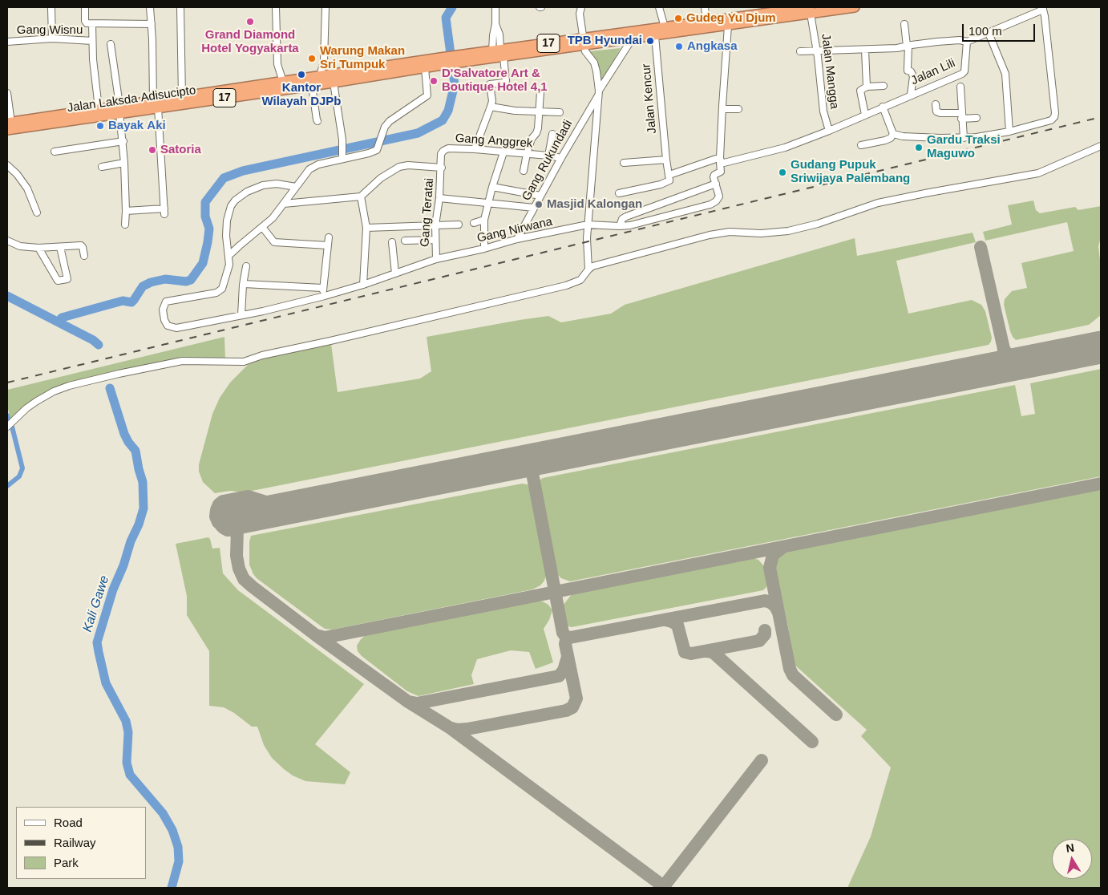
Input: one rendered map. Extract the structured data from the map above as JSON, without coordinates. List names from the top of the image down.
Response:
{
  "streets": {
    "highway": ["17", "Jalan Laksda Adisucipto"],
    "street": [
      "Gang Wisnu",
      "Jalan Mangga",
      "Jalan Lili",
      "Jalan Kencur",
      "Gang Anggrek",
      "Gang Rukundadi",
      "Gang Teratai",
      "Gang Nirwana"
    ]
  },
  "crossings": [
    ["17", "Jalan Mangga"],
    ["17", "Jalan Laksda Adisucipto"],
    ["Jalan Mangga", "Jalan Lili"],
    ["Jalan Lili", "Jalan Kencur"],
    ["Jalan Lili", "Gang Nirwana"],
    ["Jalan Kencur", "Jalan Laksda Adisucipto"],
    ["Jalan Laksda Adisucipto", "Gang Rukundadi"],
    ["Gang Anggrek", "Gang Rukundadi"],
    ["Gang Anggrek", "Gang Teratai"],
    ["Gang Rukundadi", "Gang Nirwana"],
    ["Gang Teratai", "Gang Nirwana"]
  ],
  "water": ["Kali Gawe"],
  "places": [
    "Gudeg Yu Djum",
    "Grand Diamond Hotel Yogyakarta",
    "TPB Hyundai",
    "Angkasa",
    "Warung Makan Sri Tumpuk",
    "Kantor Wilayah DJPb",
    "D'Salvatore Art & Boutique Hotel 4,1",
    "Bayak Aki",
    "Gardu Traksi Maguwo",
    "Satoria",
    "Gudang Pupuk Sriwijaya Palembang",
    "Masjid Kalongan"
  ],
  "legend": ["Road", "Railway", "Park"],
  "scale_bar": "100 m",
  "north": "top"
}
